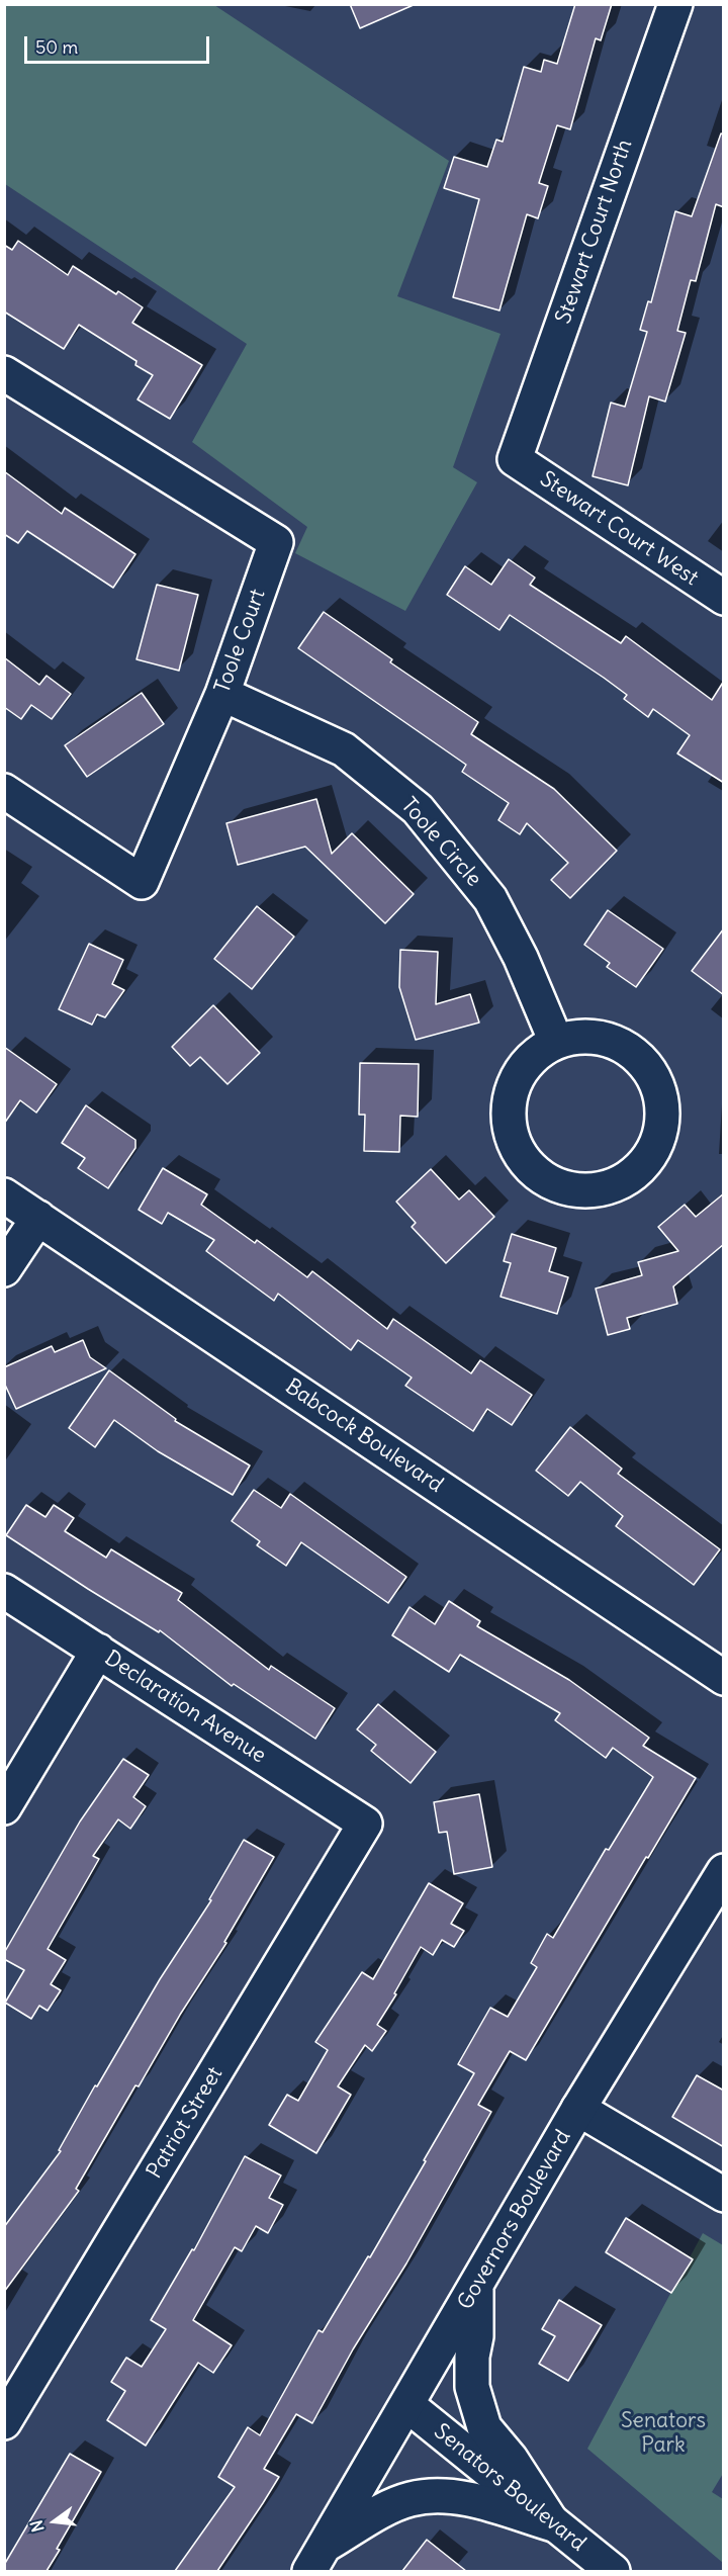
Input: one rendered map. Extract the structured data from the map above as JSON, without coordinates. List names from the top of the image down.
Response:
{
  "streets": {
    "street": [
      "Stewart Court North",
      "Stewart Court West",
      "Toole Court",
      "Toole Circle",
      "Babcock Boulevard",
      "Declaration Avenue",
      "Patriot Street",
      "Governors Boulevard",
      "Senators Boulevard"
    ]
  },
  "crossings": [
    ["Stewart Court North", "Stewart Court West"],
    ["Toole Court", "Toole Circle"],
    ["Declaration Avenue", "Patriot Street"],
    ["Governors Boulevard", "Senators Boulevard"]
  ],
  "parks": ["Senators Park"],
  "scale_bar": "50 m",
  "north": "left"
}
